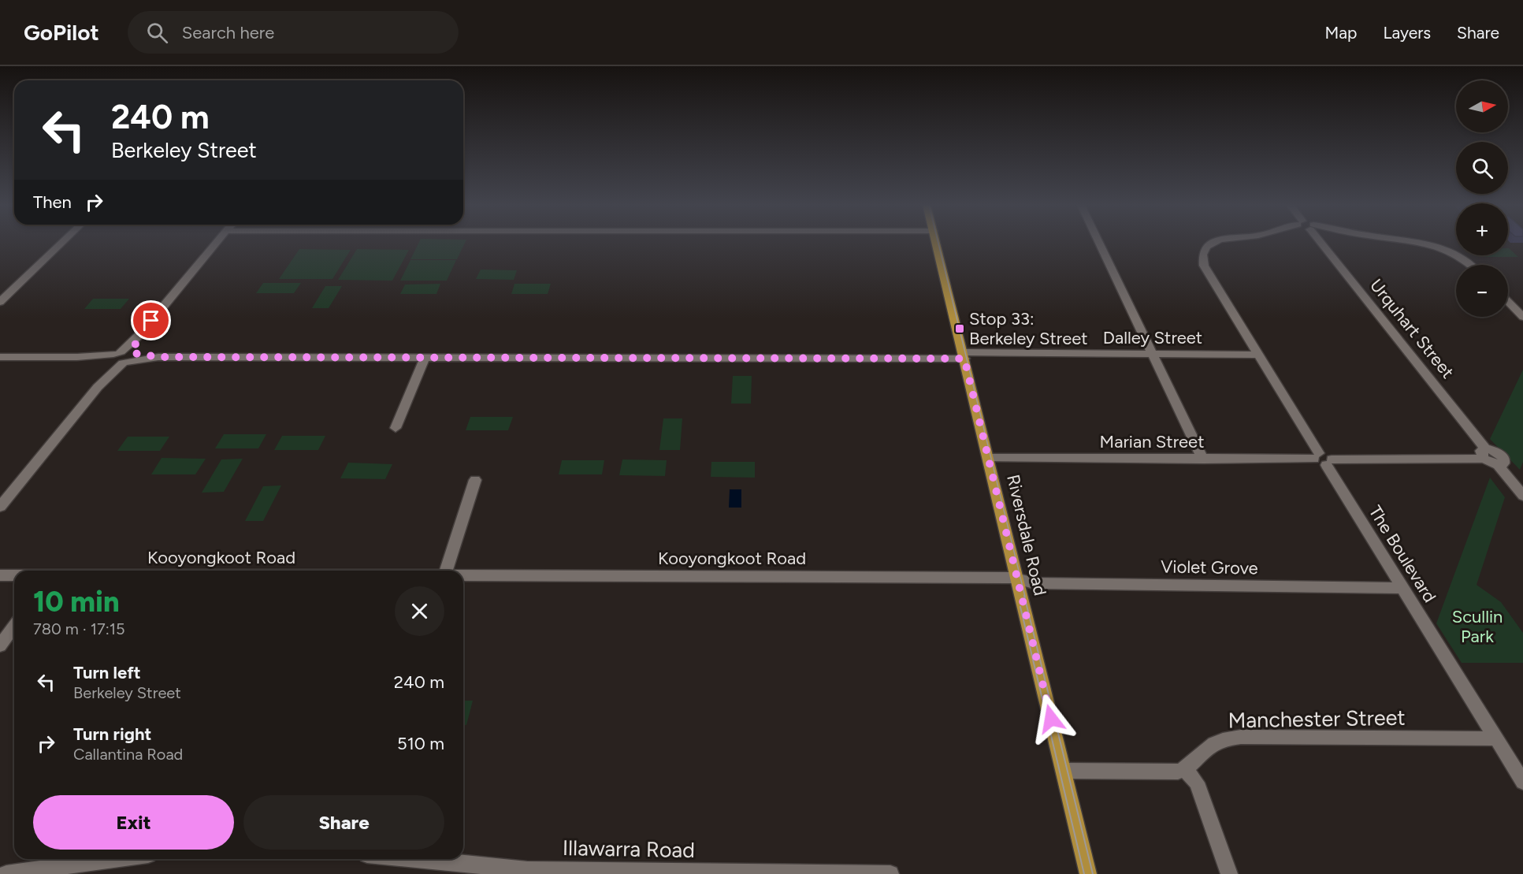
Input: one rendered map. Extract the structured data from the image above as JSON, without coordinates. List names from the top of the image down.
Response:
{
  "streets": {
    "main road": ["Riversdale Road"],
    "street": [
      "Urquhart Street",
      "Dalley Street",
      "Marian Street",
      "The Boulevard",
      "Kooyongkoot Road",
      "Violet Grove",
      "Manchester Street",
      "Illawarra Road"
    ]
  },
  "crossings": [
    ["Urquhart Street", "Marian Street"],
    ["Dalley Street", "Riversdale Road"],
    ["Dalley Street", "The Boulevard"],
    ["Marian Street", "Riversdale Road"],
    ["Marian Street", "The Boulevard"],
    ["Riversdale Road", "Kooyongkoot Road"],
    ["Riversdale Road", "Violet Grove"],
    ["The Boulevard", "Violet Grove"],
    ["The Boulevard", "Manchester Street"],
    ["Kooyongkoot Road", "Violet Grove"]
  ],
  "parks": ["Scullin Park"],
  "places": {
    "transit": ["Stop 33: Berkeley Street"]
  },
  "north": "right",
  "page": {
    "header": "GoPilot",
    "search": "Search here",
    "nav": ["Map", "Layers", "Share"],
    "map_buttons": ["+", "−"],
    "turn": ["240 m", "Berkeley Street"],
    "then": "Then",
    "heading": ["10 min", "780 m · 17:15"],
    "list": [
      {
        "name": "Turn left",
        "note": "Berkeley Street",
        "value": "240 m"
      },
      {
        "name": "Turn right",
        "note": "Callantina Road",
        "value": "510 m"
      }
    ],
    "buttons": ["Exit", "Share"]
  }
}
